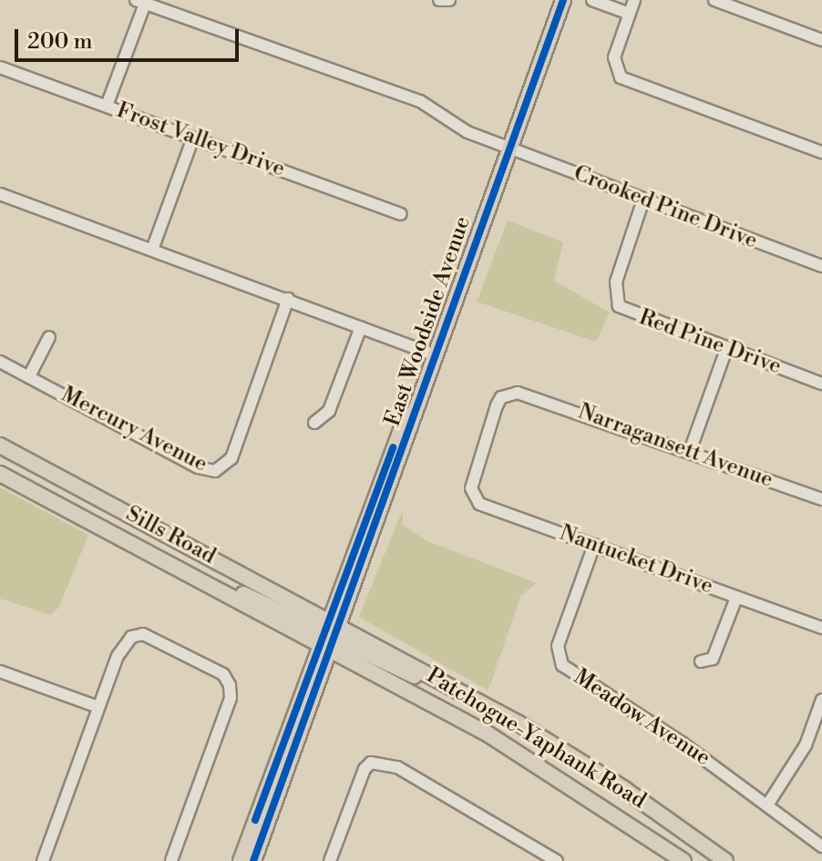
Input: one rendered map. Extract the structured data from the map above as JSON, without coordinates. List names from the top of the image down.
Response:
{
  "streets": {
    "main road": ["East Woodside Avenue", "Sills Road", "Patchogue-Yaphank Road"],
    "street": [
      "Frost Valley Drive",
      "Crooked Pine Drive",
      "Red Pine Drive",
      "Mercury Avenue",
      "Narragansett Avenue",
      "Nantucket Drive",
      "Meadow Avenue"
    ]
  },
  "crossings": [
    ["Crooked Pine Drive", "East Woodside Avenue"],
    ["Crooked Pine Drive", "Red Pine Drive"],
    ["East Woodside Avenue", "Sills Road"],
    ["East Woodside Avenue", "Patchogue-Yaphank Road"],
    ["Narragansett Avenue", "Nantucket Drive"],
    ["Sills Road", "Patchogue-Yaphank Road"],
    ["Nantucket Drive", "Meadow Avenue"]
  ],
  "scale_bar": "200 m"
}
